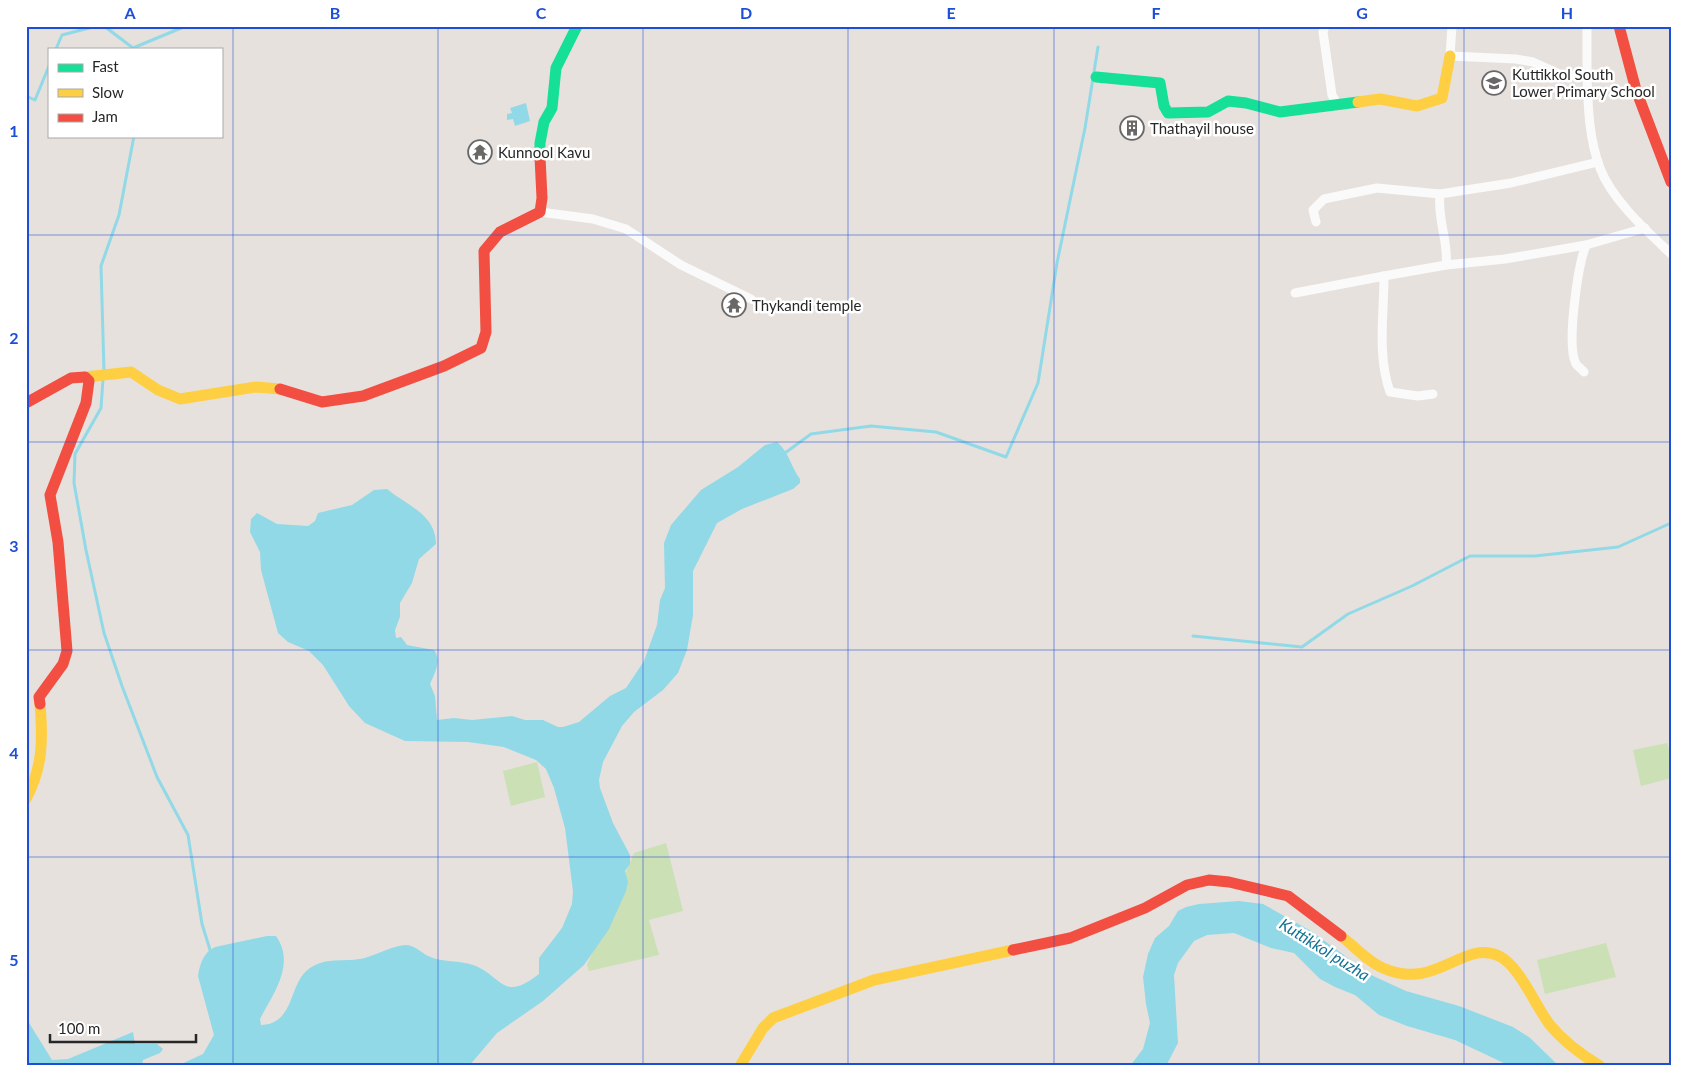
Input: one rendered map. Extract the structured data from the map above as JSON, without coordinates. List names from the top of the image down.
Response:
{
  "water": ["Kuttikkol puzha"],
  "places": {
    "school or university": ["Kuttikkol South Lower Primary School"],
    "building": ["Thathayil house"],
    "temple": ["Kunnool Kavu", "Thykandi temple"]
  },
  "legend": ["Fast", "Slow", "Jam"],
  "scale_bar": "100 m",
  "grid": {
    "columns": [
      "A",
      "B",
      "C",
      "D",
      "E",
      "F",
      "G",
      "H"
    ],
    "rows": [
      "1",
      "2",
      "3",
      "4",
      "5"
    ]
  }
}
